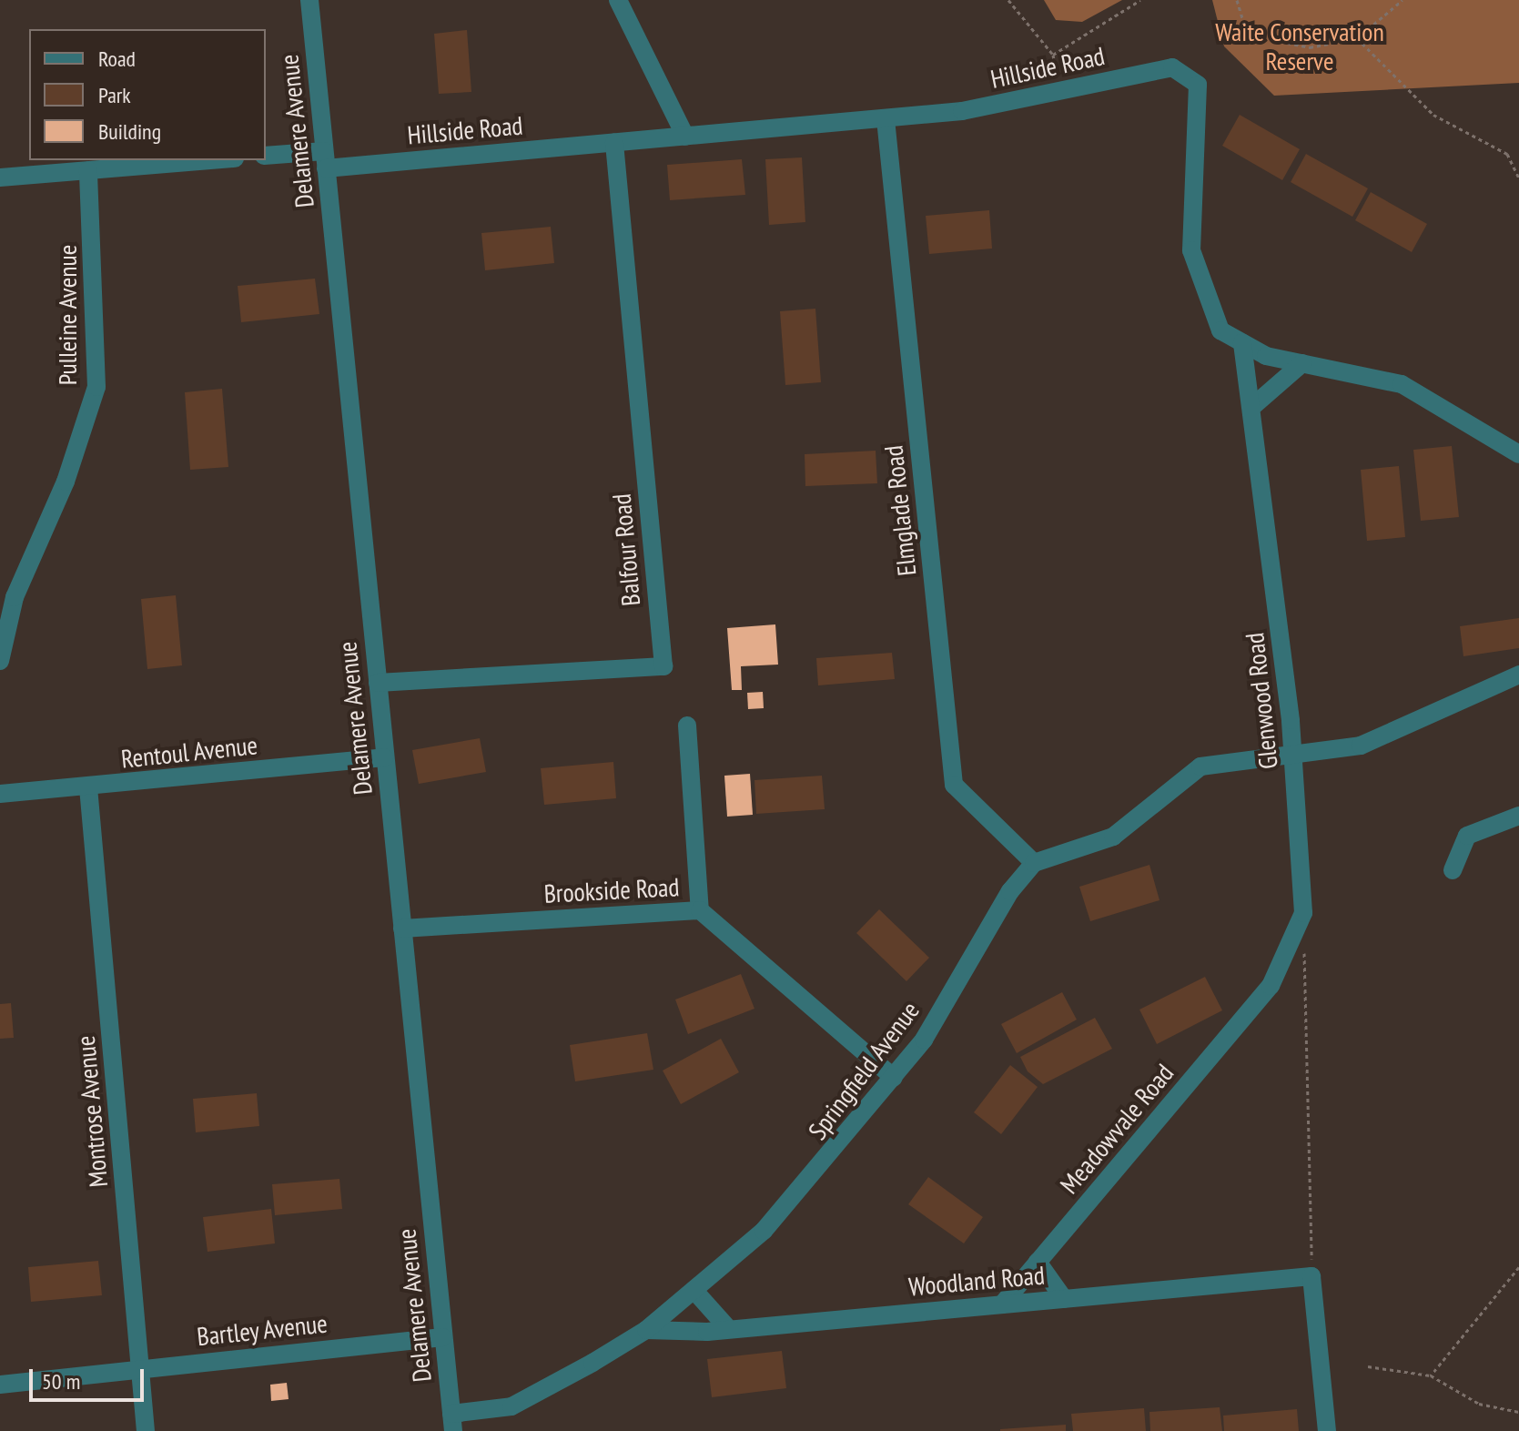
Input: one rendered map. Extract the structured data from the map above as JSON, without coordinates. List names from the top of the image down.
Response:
{
  "streets": {
    "street": [
      "Hillside Road",
      "Delamere Avenue",
      "Pulleine Avenue",
      "Elmglade Road",
      "Balfour Road",
      "Glenwood Road",
      "Rentoul Avenue",
      "Brookside Road",
      "Springfield Avenue",
      "Montrose Avenue",
      "Meadowvale Road",
      "Woodland Road",
      "Bartley Avenue"
    ]
  },
  "crossings": [
    ["Hillside Road", "Delamere Avenue"],
    ["Hillside Road", "Elmglade Road"],
    ["Hillside Road", "Balfour Road"],
    ["Hillside Road", "Glenwood Road"],
    ["Delamere Avenue", "Balfour Road"],
    ["Delamere Avenue", "Rentoul Avenue"],
    ["Delamere Avenue", "Brookside Road"],
    ["Delamere Avenue", "Springfield Avenue"],
    ["Delamere Avenue", "Bartley Avenue"],
    ["Elmglade Road", "Springfield Avenue"],
    ["Glenwood Road", "Meadowvale Road"],
    ["Rentoul Avenue", "Montrose Avenue"],
    ["Brookside Road", "Springfield Avenue"],
    ["Springfield Avenue", "Woodland Road"],
    ["Montrose Avenue", "Bartley Avenue"],
    ["Meadowvale Road", "Woodland Road"]
  ],
  "parks": ["Waite Conservation Reserve"],
  "legend": ["Road", "Park", "Building"],
  "scale_bar": "50 m"
}
